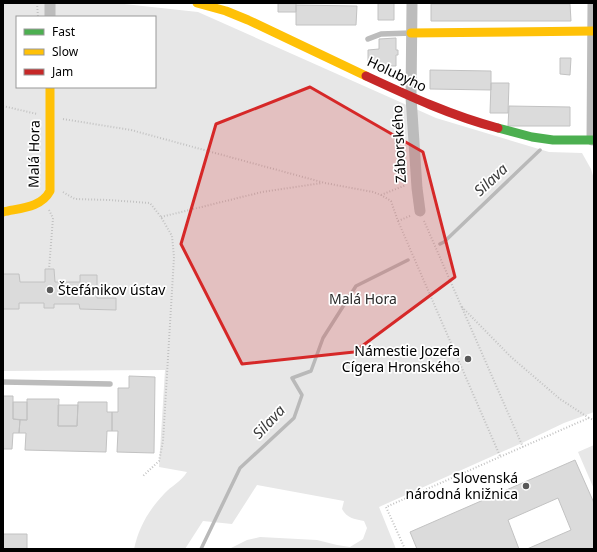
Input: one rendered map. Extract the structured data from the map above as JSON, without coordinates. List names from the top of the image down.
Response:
{
  "streets": {
    "street": ["Holubyho", "Záborského", "Malá Hora"]
  },
  "crossings": [
    ["Holubyho", "Záborského"]
  ],
  "water": ["Silava"],
  "parks": ["Malá Hora"],
  "places": ["Štefánikov ústav", "Námestie Jozefa Cígera Hronského", "Slovenská národná knižnica"],
  "legend": ["Fast", "Slow", "Jam"]
}
